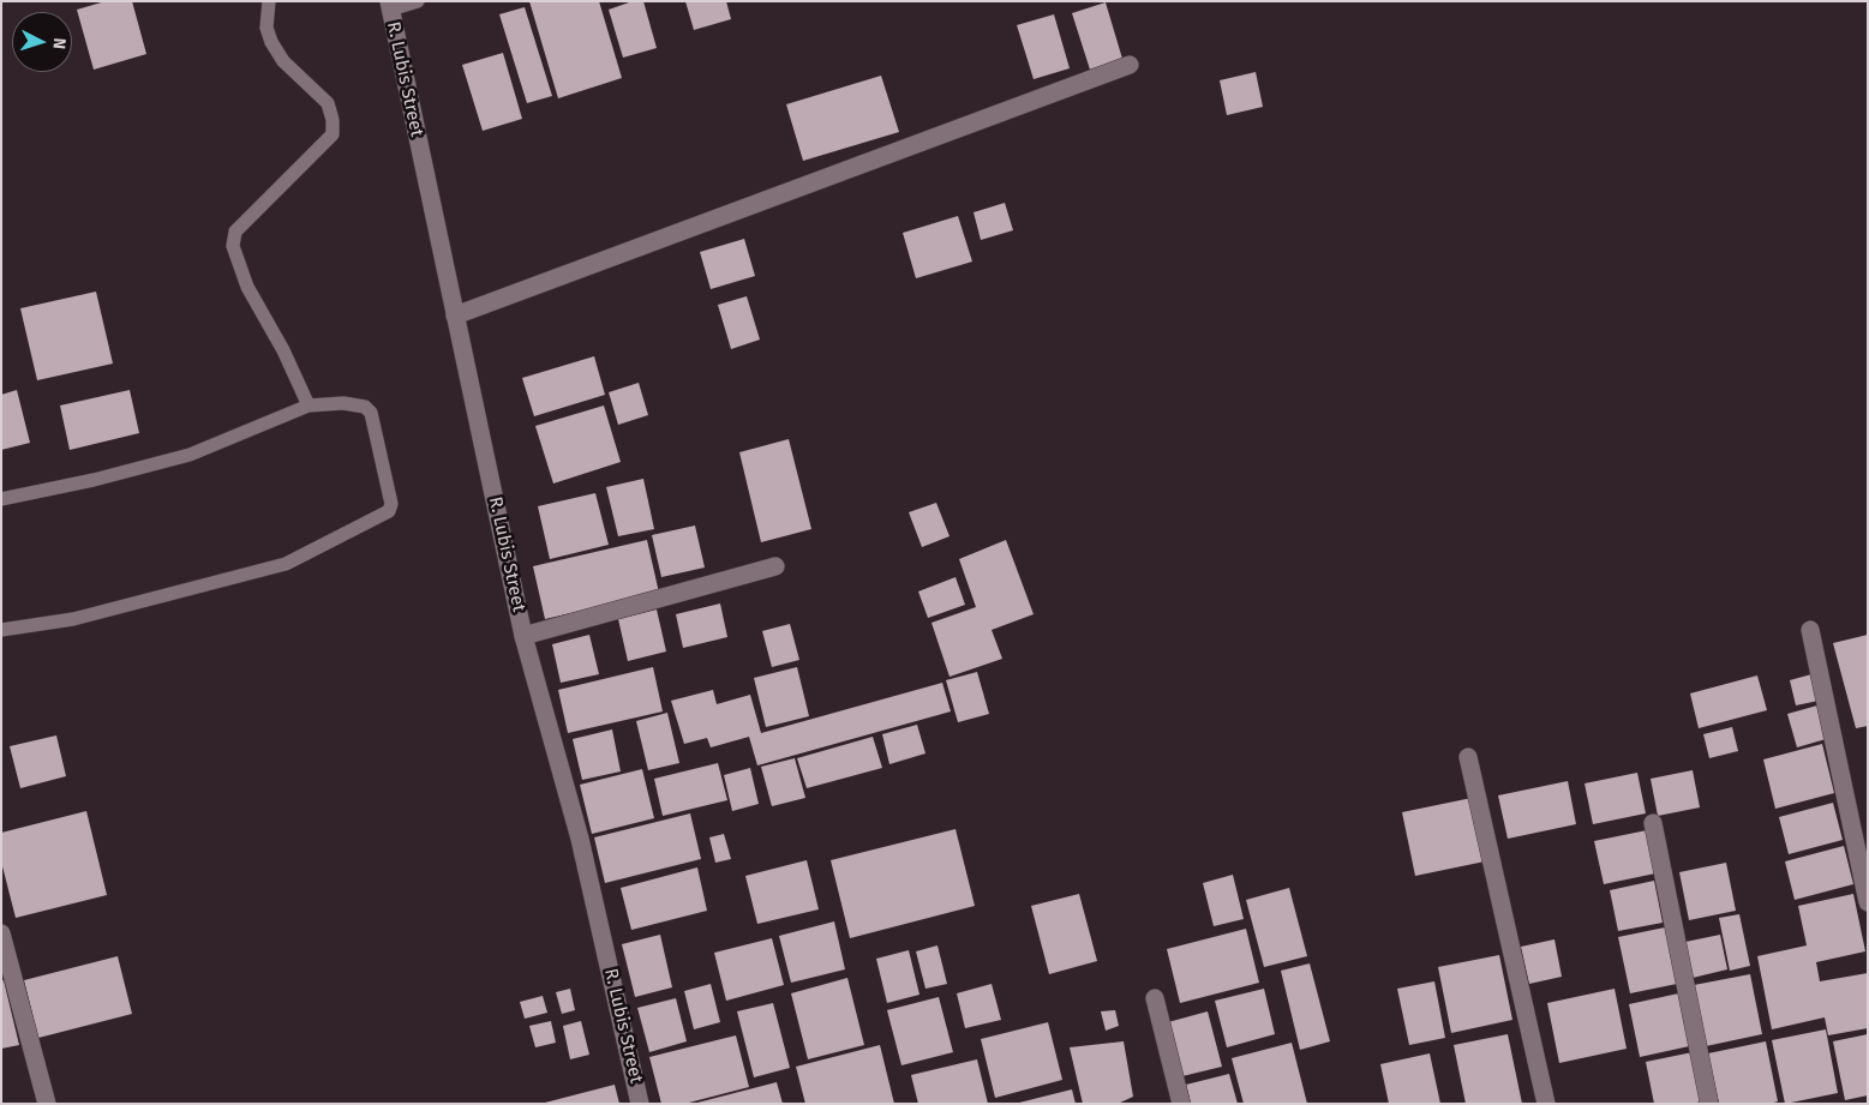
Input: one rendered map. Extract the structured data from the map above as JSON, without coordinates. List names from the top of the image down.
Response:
{
  "streets": {
    "street": ["R. Lubis Street"]
  },
  "north": "right"
}
